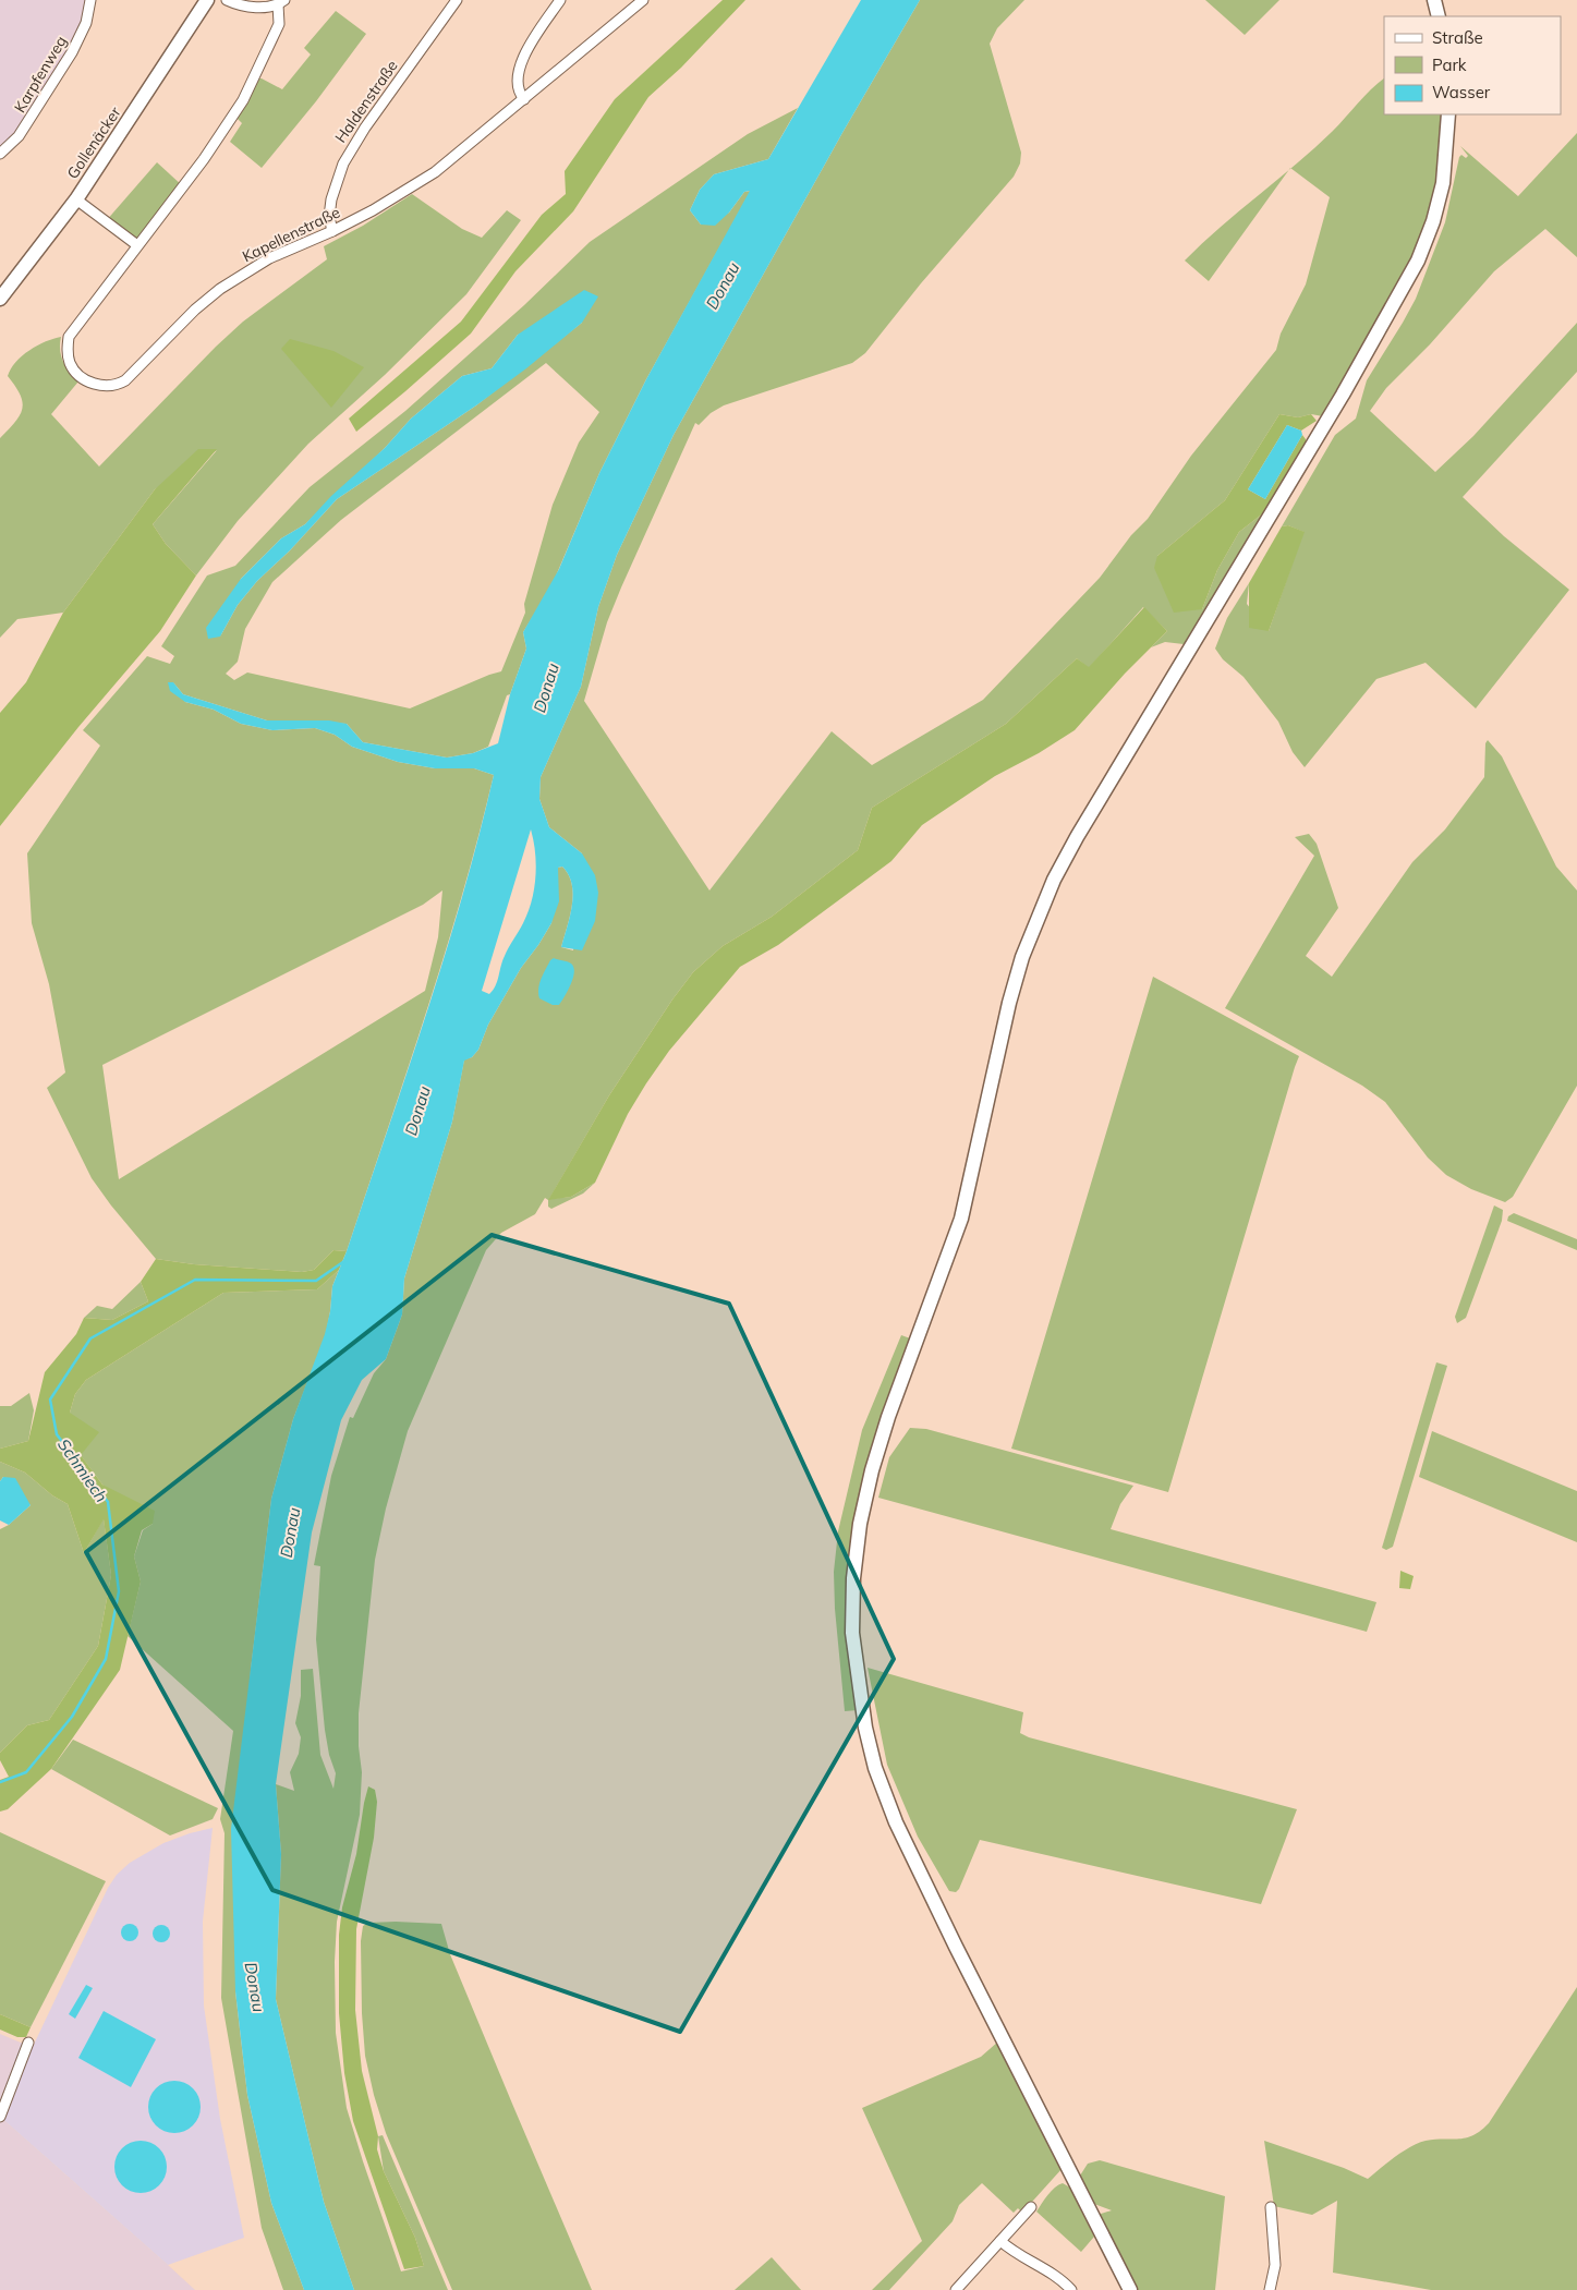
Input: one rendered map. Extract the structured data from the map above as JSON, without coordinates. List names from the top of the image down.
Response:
{
  "streets": {
    "street": [
      "Karpfenweg",
      "Haldenstraße",
      "Gollenäcker",
      "Kapellenstraße"
    ]
  },
  "crossings": [
    ["Haldenstraße", "Kapellenstraße"]
  ],
  "water": ["Donau", "Schmiech"],
  "legend": ["Straße", "Park", "Wasser"]
}
